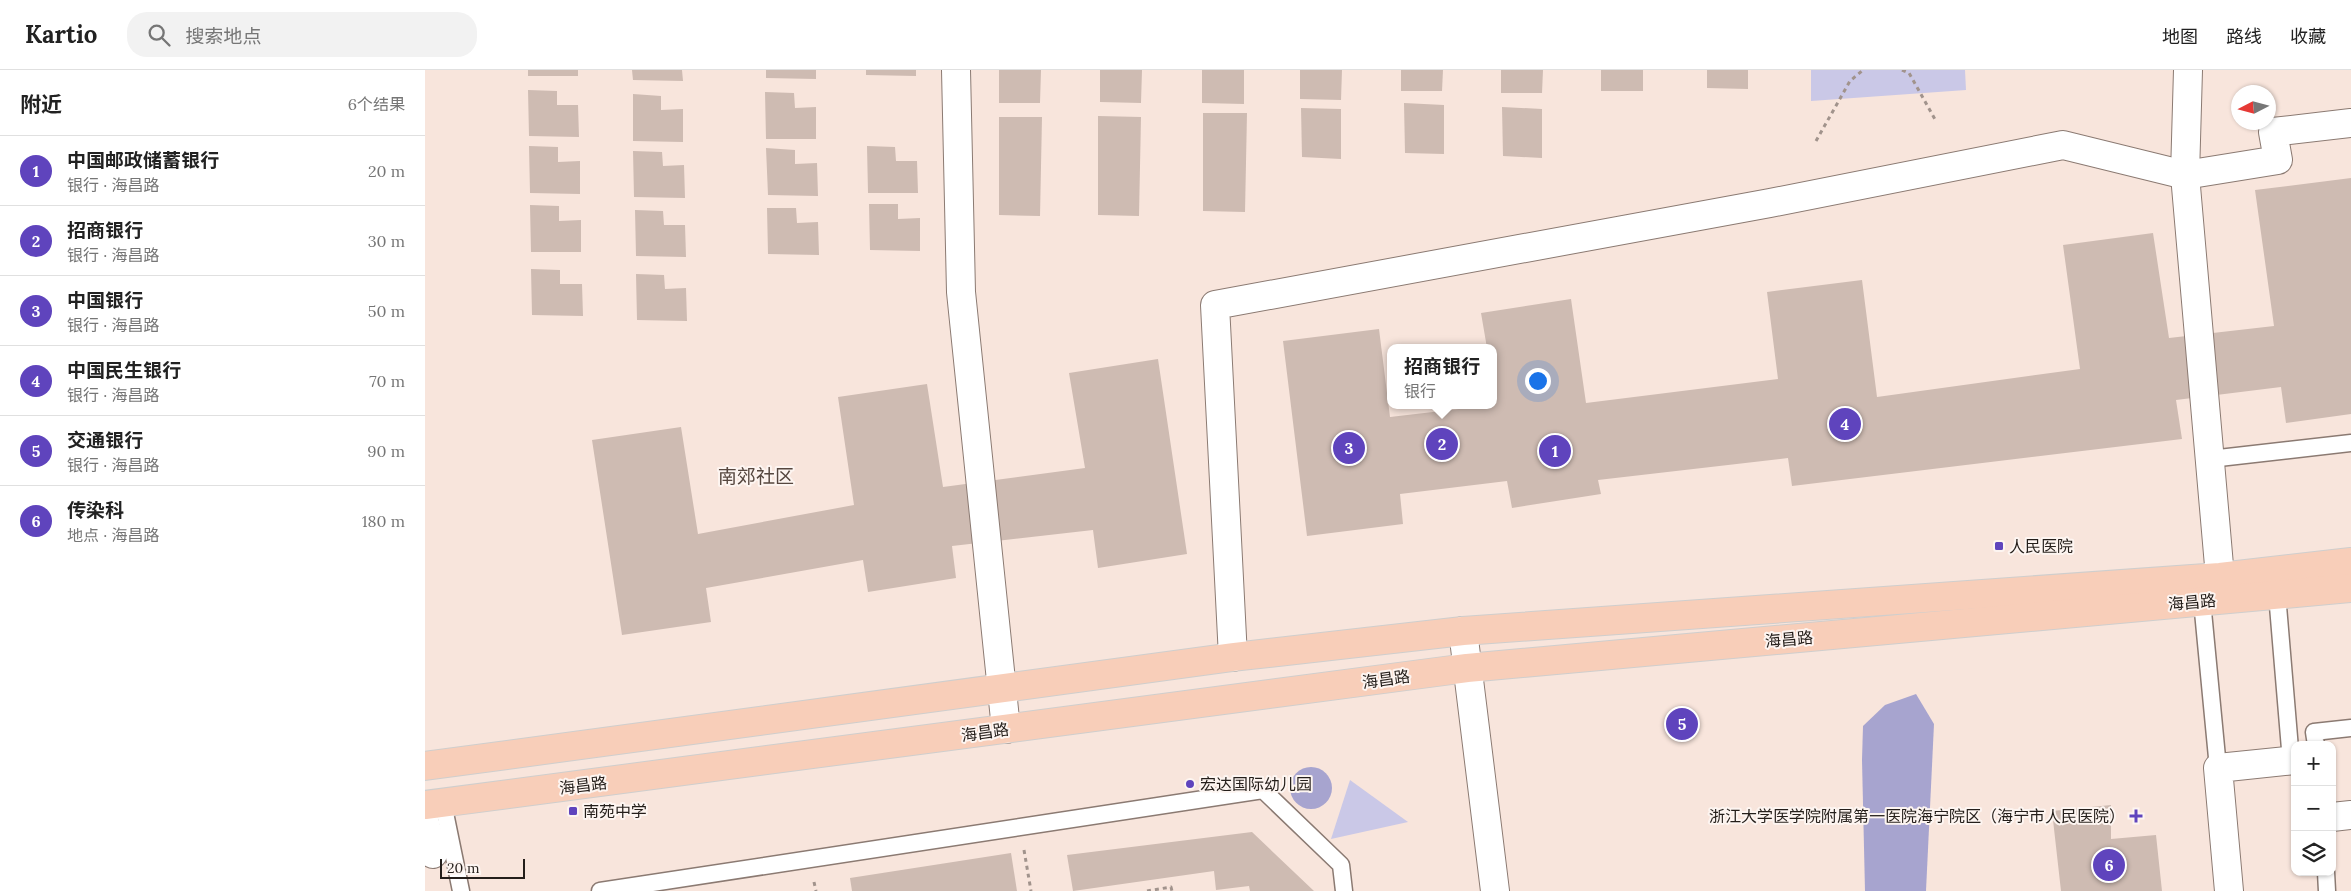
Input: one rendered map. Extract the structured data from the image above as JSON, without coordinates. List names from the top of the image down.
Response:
{
  "streets": {
    "main road": ["海昌路"]
  },
  "districts": ["南郊社区"],
  "places": {
    "transit": ["人民医院", "南苑中学"],
    "other": ["宏达国际幼儿园"],
    "health": ["浙江大学医学院附属第一医院海宁院区（海宁市人民医院）"]
  },
  "scale_bar": "20 m",
  "north": "left",
  "page": {
    "header": "Kartio",
    "search": "搜索地点",
    "nav": ["地图", "路线", "收藏"],
    "heading": ["附近", "6个结果"],
    "list": [
      {
        "mark": "1",
        "name": "中国邮政储蓄银行",
        "note": "银行 · 海昌路",
        "value": "20 m"
      },
      {
        "mark": "2",
        "name": "招商银行",
        "note": "银行 · 海昌路",
        "value": "30 m"
      },
      {
        "mark": "3",
        "name": "中国银行",
        "note": "银行 · 海昌路",
        "value": "50 m"
      },
      {
        "mark": "4",
        "name": "中国民生银行",
        "note": "银行 · 海昌路",
        "value": "70 m"
      },
      {
        "mark": "5",
        "name": "交通银行",
        "note": "银行 · 海昌路",
        "value": "90 m"
      },
      {
        "mark": "6",
        "name": "传染科",
        "note": "地点 · 海昌路",
        "value": "180 m"
      }
    ],
    "popup": ["招商银行", "银行"],
    "pins": [
      "4",
      "2",
      "3",
      "1",
      "5",
      "6"
    ],
    "map_buttons": ["+", "−"],
    "scale": "20 m"
  }
}
